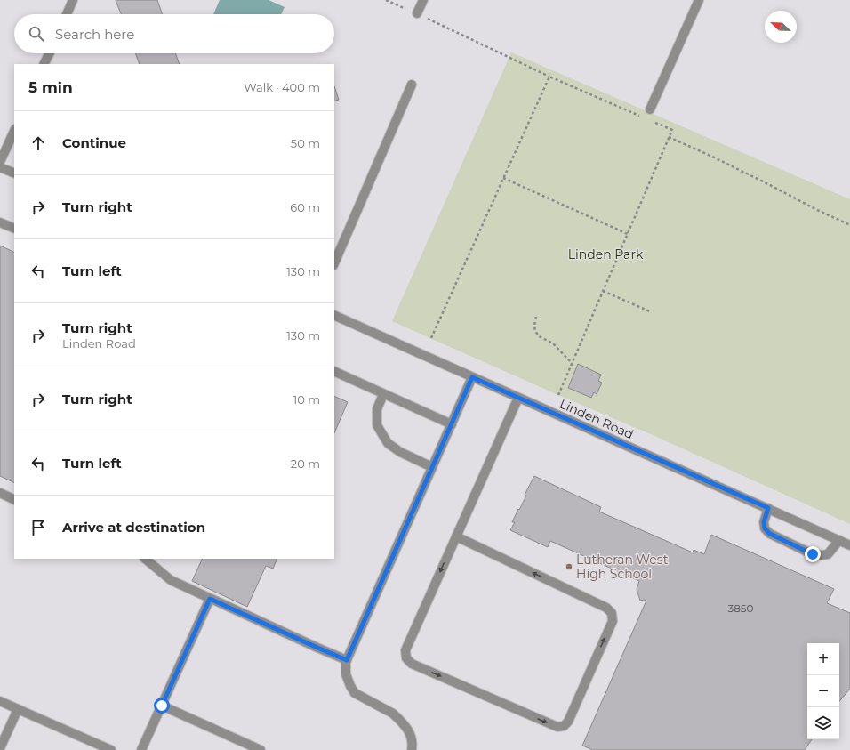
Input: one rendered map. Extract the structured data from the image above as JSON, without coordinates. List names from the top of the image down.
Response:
{
  "streets": {
    "street": ["Linden Road"]
  },
  "parks": ["Linden Park"],
  "places": ["Lutheran West High School"],
  "house_numbers": ["3850"],
  "north": "top left",
  "page": {
    "search": "Search here",
    "heading": ["5 min", "Walk · 400 m"],
    "list": [
      ["Continue", "50 m"],
      ["Turn right", "60 m"],
      ["Turn left", "130 m"],
      ["Turn right", "Linden Road", "130 m"],
      ["Turn right", "10 m"],
      ["Turn left", "20 m"],
      "Arrive at destination"
    ],
    "map_buttons": ["+", "−"]
  }
}
